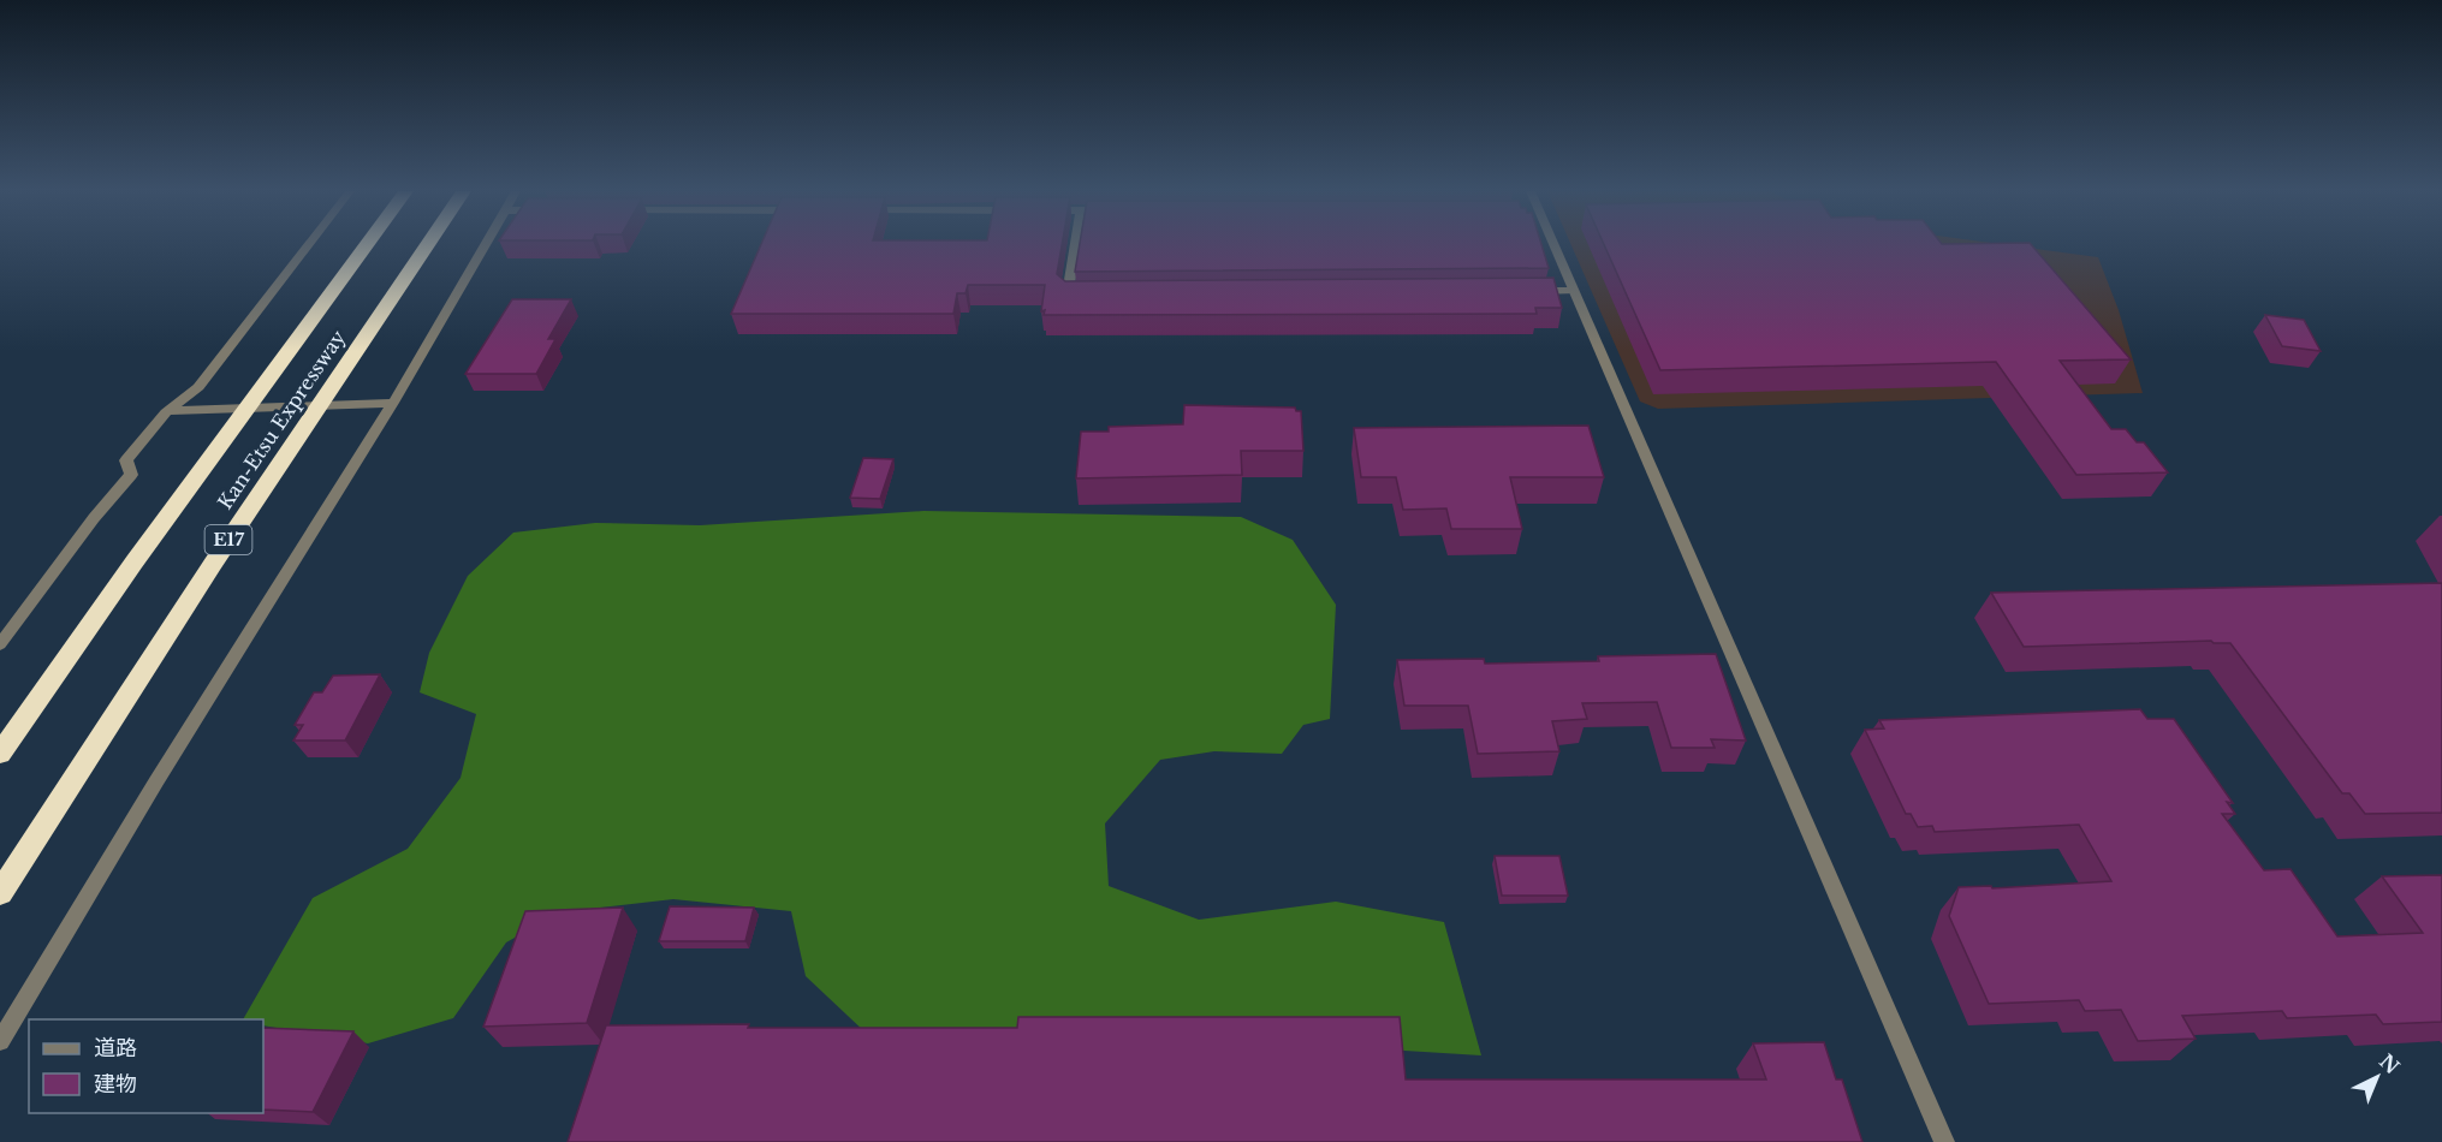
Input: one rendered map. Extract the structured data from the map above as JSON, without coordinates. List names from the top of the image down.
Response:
{
  "streets": {
    "highway": ["Kan-Etsu Expressway", "E17"]
  },
  "legend": ["道路", "建物"],
  "north": "top right"
}
